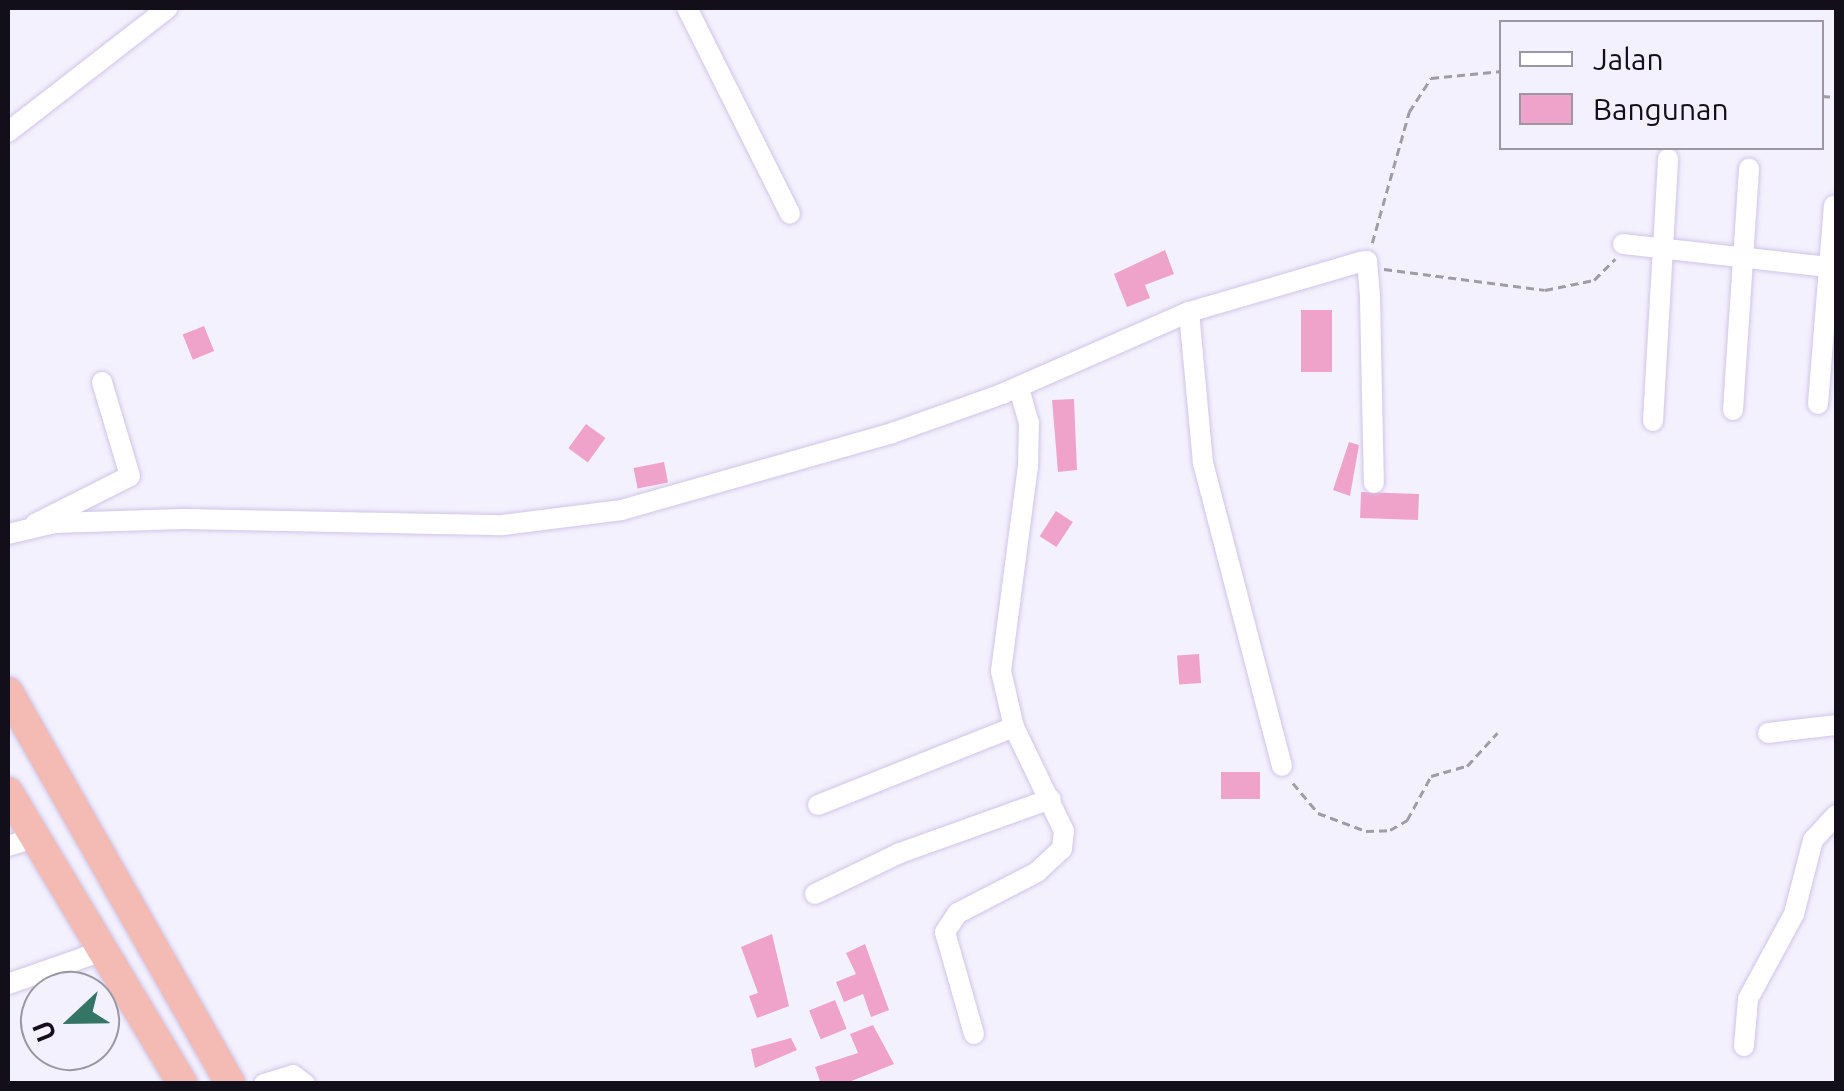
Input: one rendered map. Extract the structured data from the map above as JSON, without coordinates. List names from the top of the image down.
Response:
{
  "legend": ["Jalan", "Bangunan"],
  "north": "left"
}
